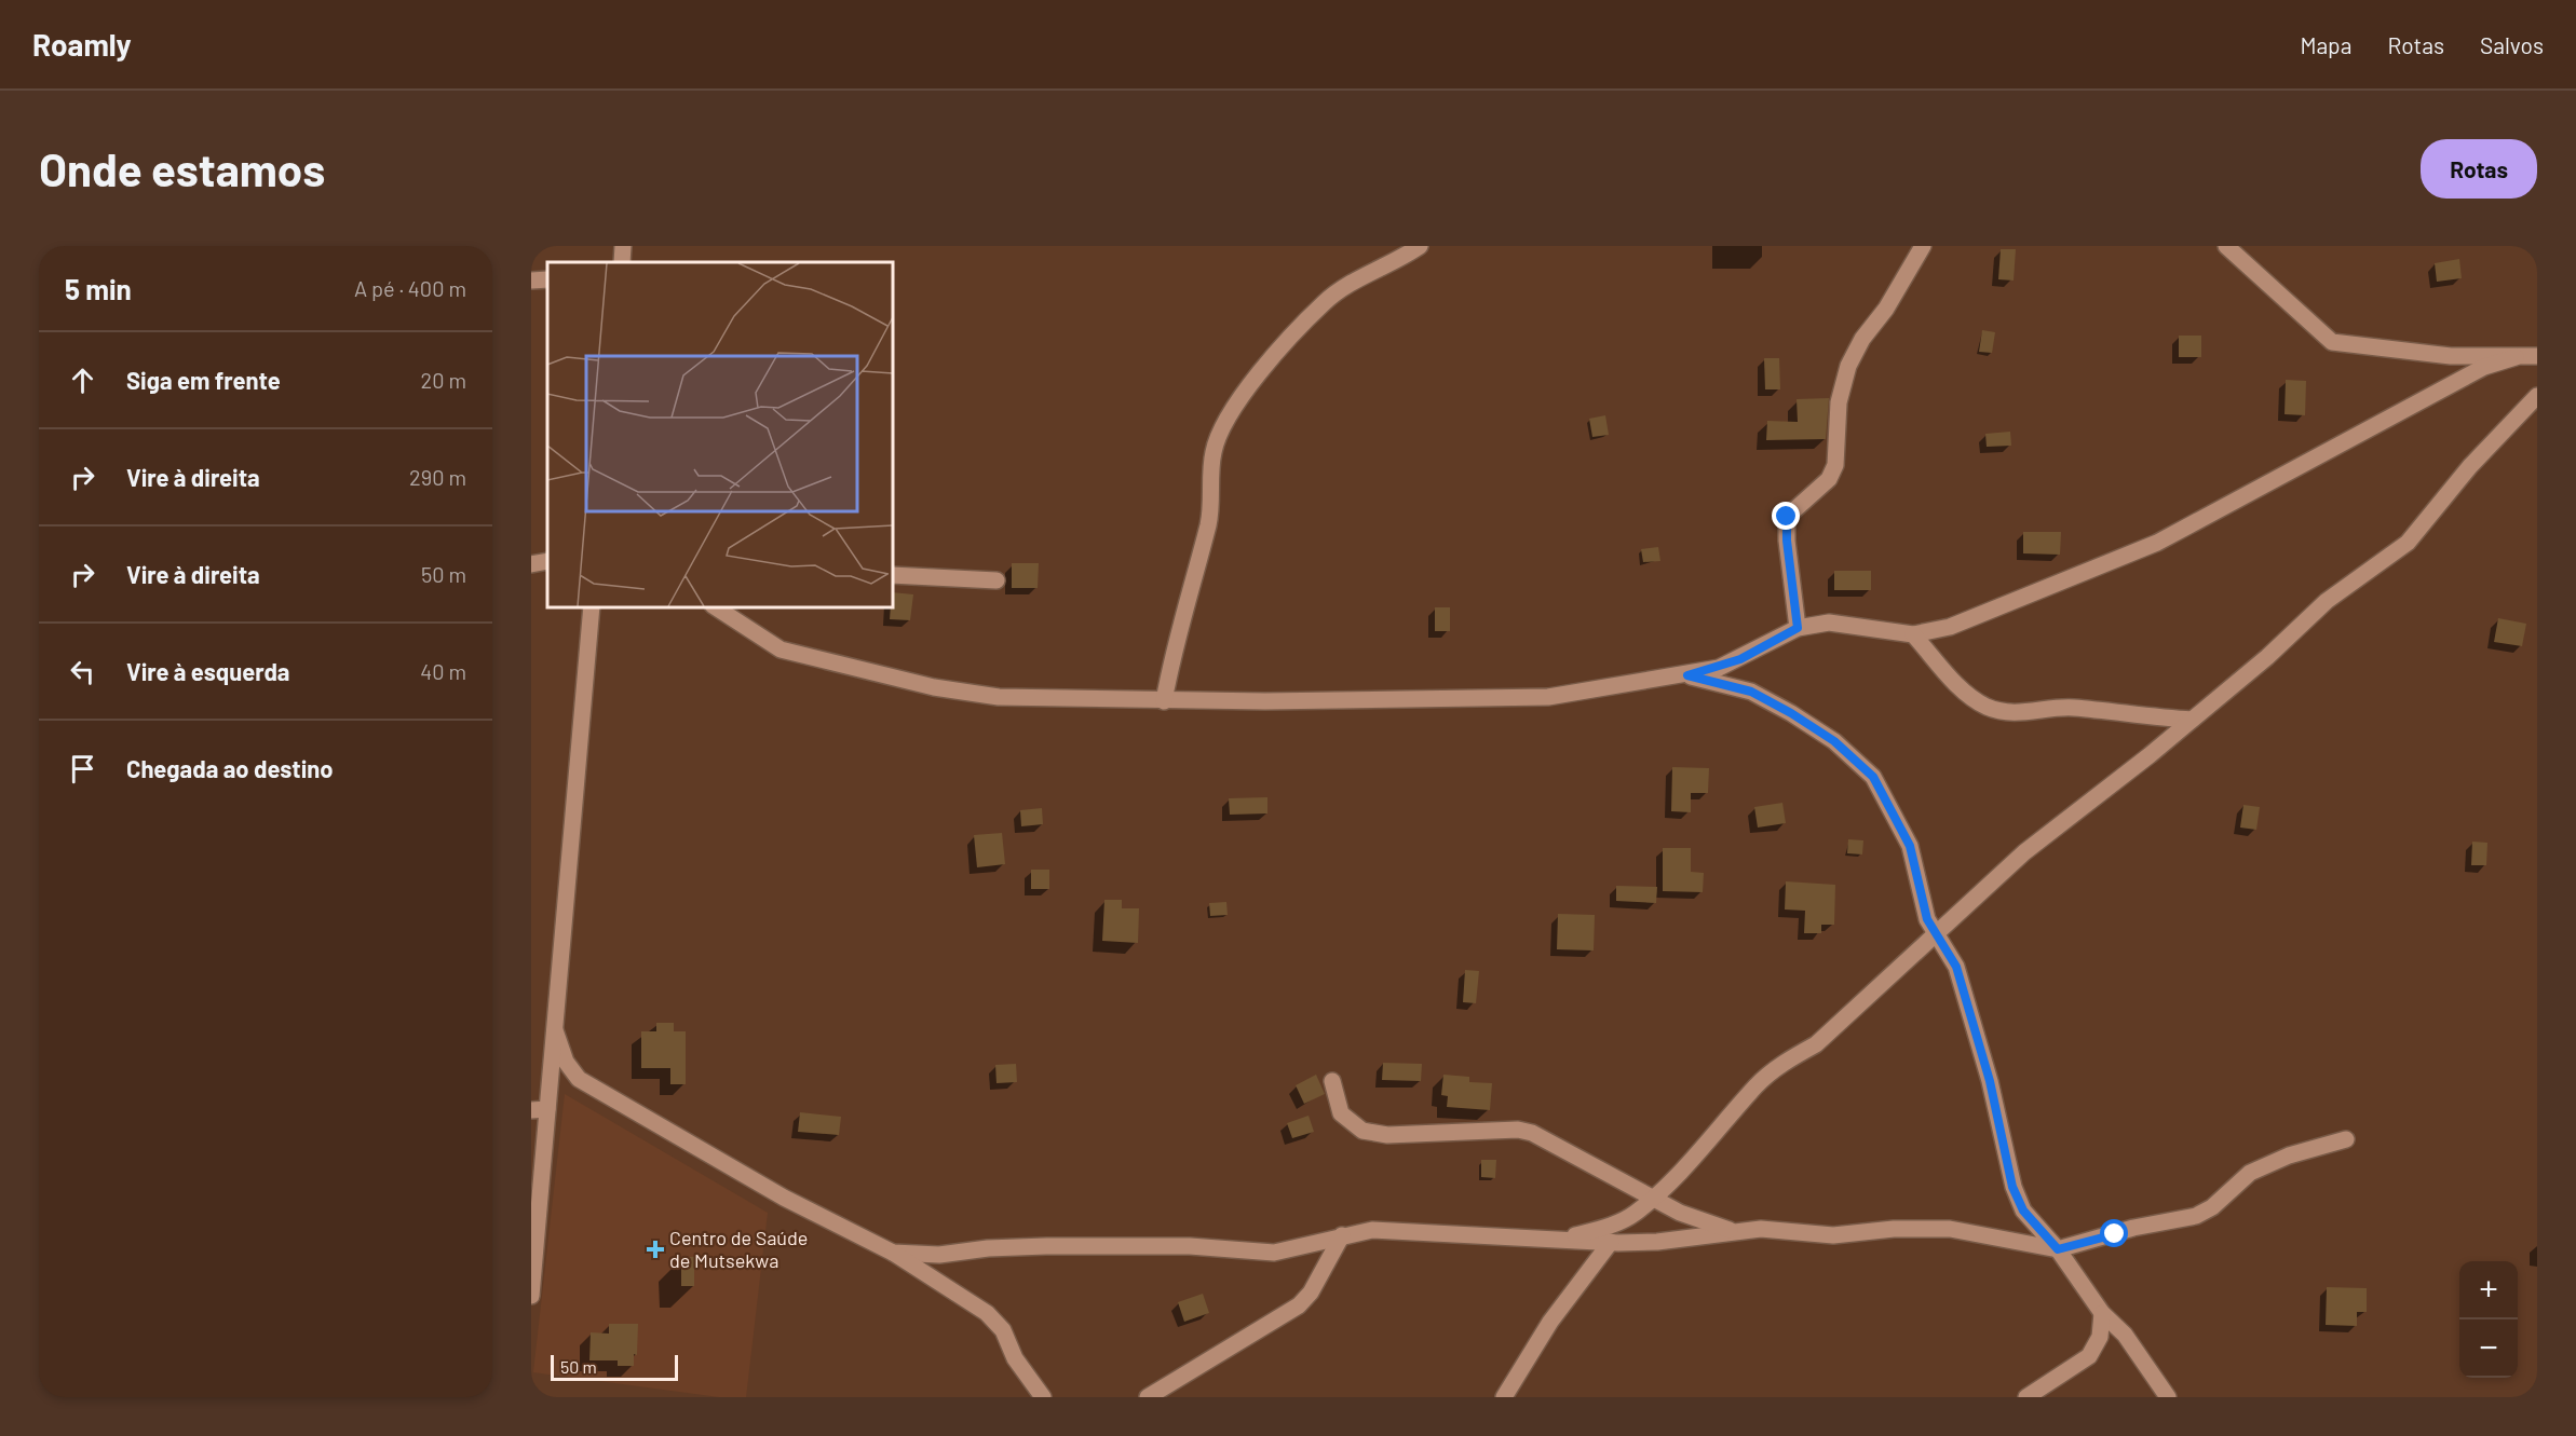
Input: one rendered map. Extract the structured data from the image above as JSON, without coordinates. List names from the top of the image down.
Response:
{
  "places": {
    "health": ["Centro de Saúde de Mutsekwa"]
  },
  "scale_bar": "50 m",
  "page": {
    "header": "Roamly",
    "nav": ["Mapa", "Rotas", "Salvos"],
    "buttons": "Rotas",
    "title": "Onde estamos",
    "heading": ["5 min", "A pé · 400 m"],
    "list": [
      ["Siga em frente", "20 m"],
      ["Vire à direita", "290 m"],
      ["Vire à direita", "50 m"],
      ["Vire à esquerda", "40 m"],
      "Chegada ao destino"
    ],
    "map_buttons": ["+", "−"],
    "scale": "50 m"
  }
}
